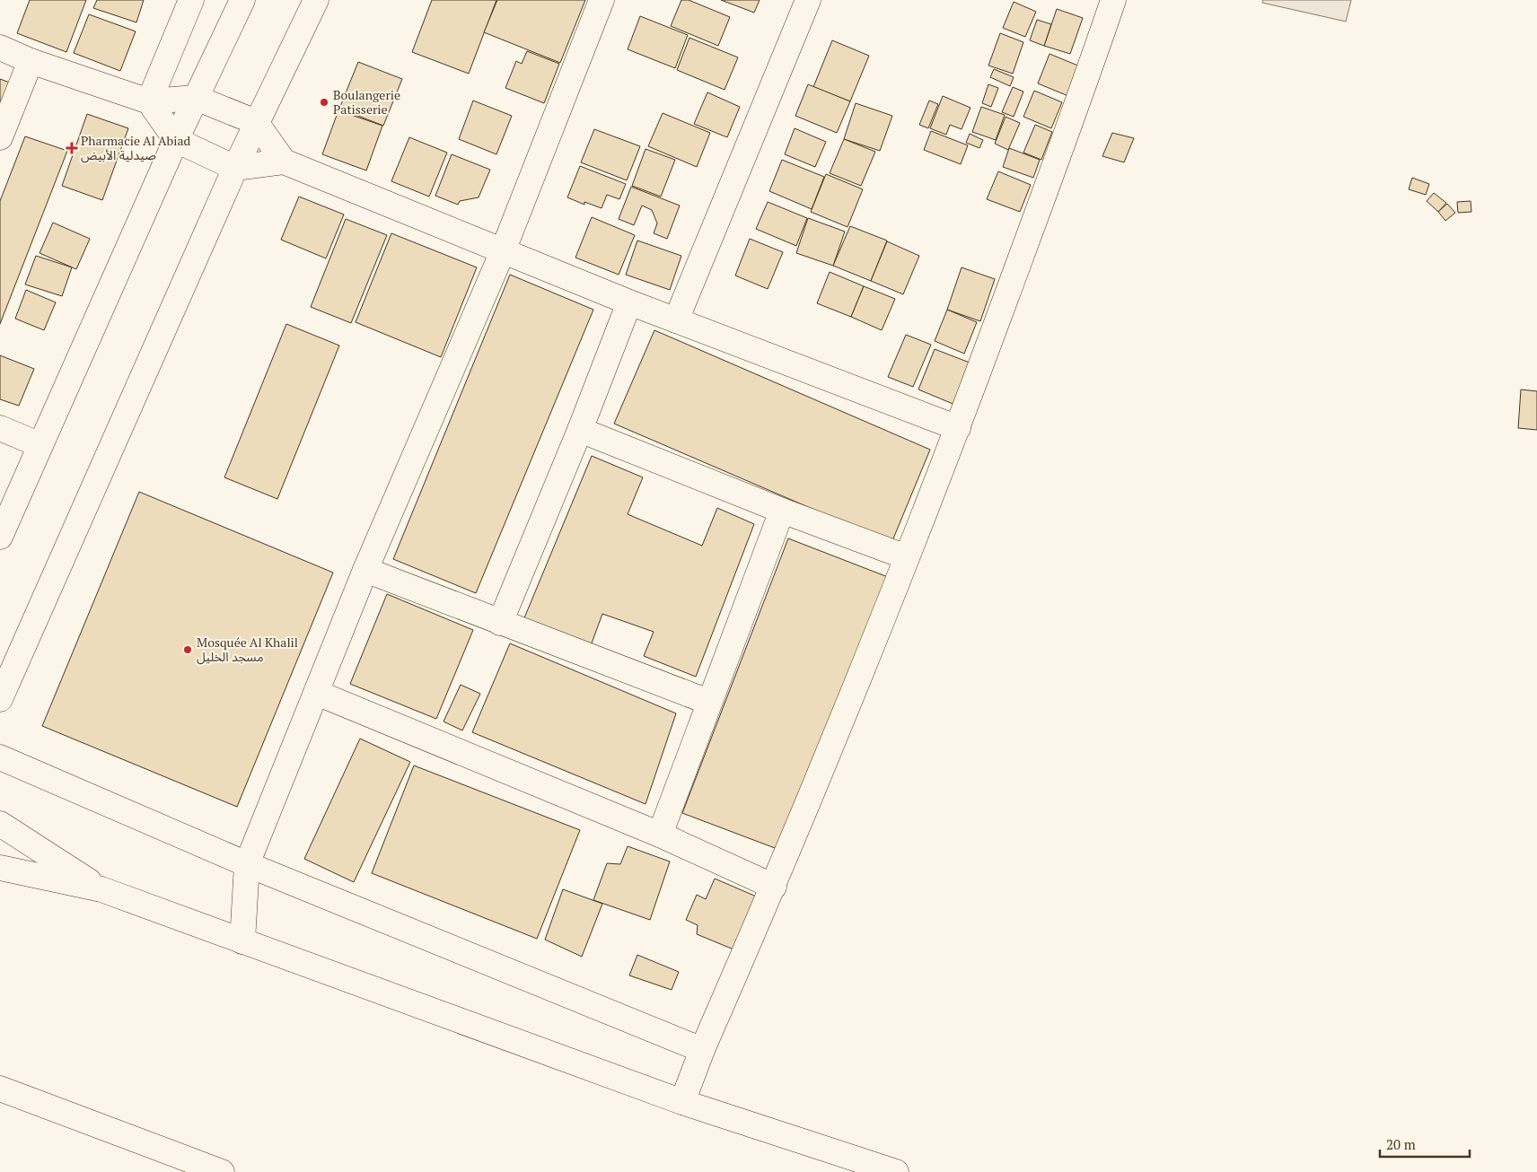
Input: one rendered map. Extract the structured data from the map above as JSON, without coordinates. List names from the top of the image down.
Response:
{
  "places": {
    "other": ["Boulangerie Patisserie", "Mosquée Al Khalil مسجد الخليل"],
    "health": ["Pharmacie Al Abiad صيدلية الأبيض"]
  },
  "scale_bar": "20 m"
}
